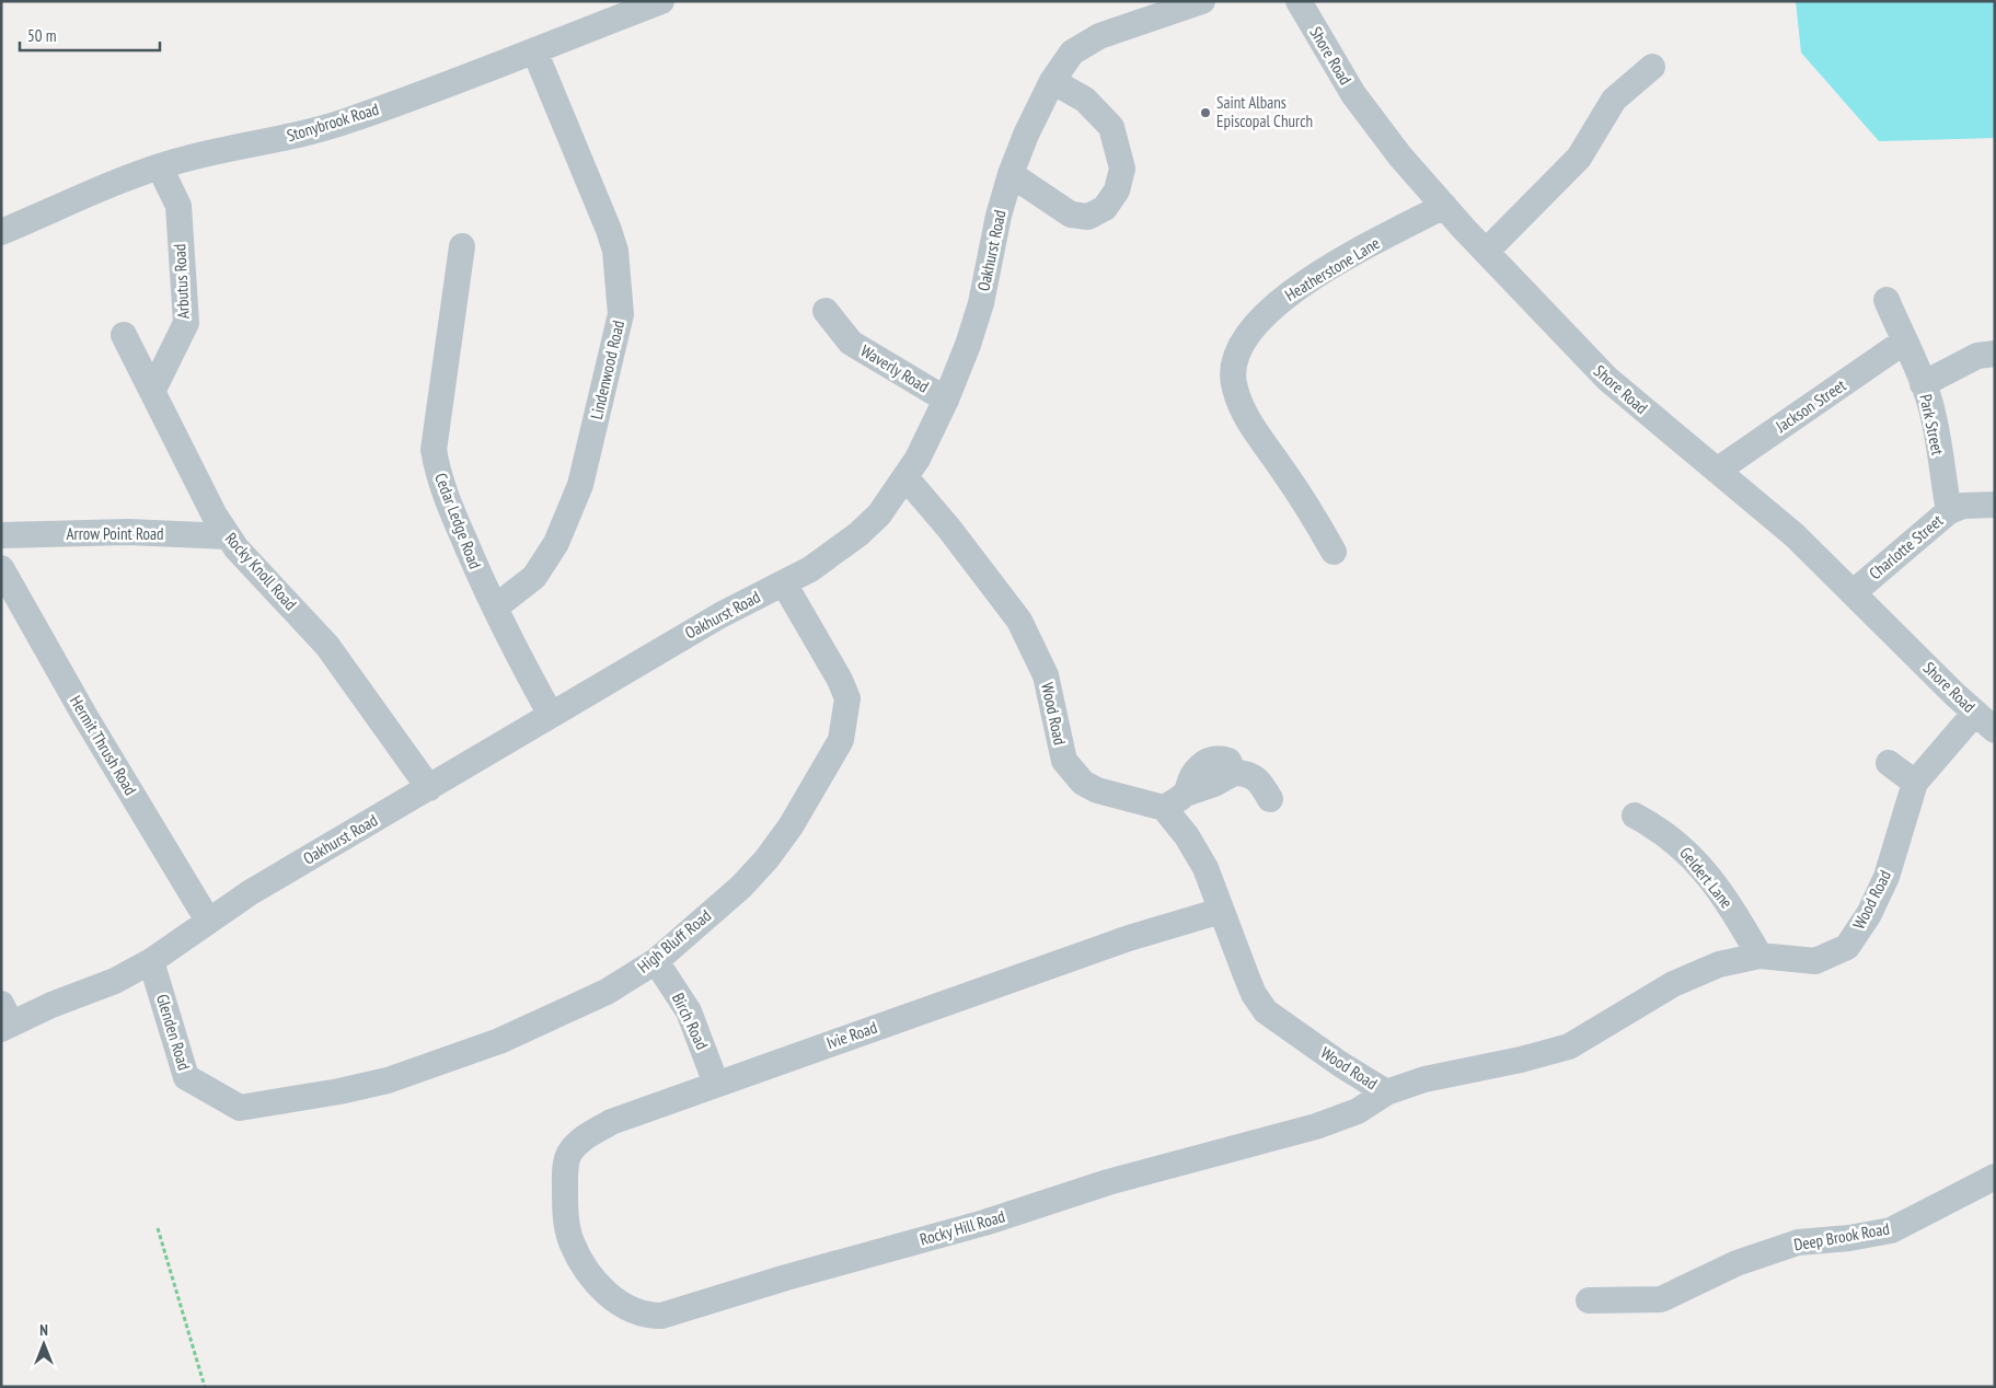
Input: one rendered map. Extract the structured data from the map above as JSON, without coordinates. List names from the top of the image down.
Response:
{
  "streets": {
    "street": [
      "Shore Road",
      "Stonybrook Road",
      "Oakhurst Road",
      "Heatherstone Lane",
      "Arbutus Road",
      "Waverly Road",
      "Lindenwood Road",
      "Jackson Street",
      "Park Street",
      "Cedar Ledge Road",
      "Arrow Point Road",
      "Charlotte Street",
      "Rocky Knoll Road",
      "Wood Road",
      "Hermit Thrush Road",
      "Geldert Lane",
      "High Bluff Road",
      "Birch Road",
      "Glenden Road",
      "Ivie Road",
      "Rocky Hill Road",
      "Deep Brook Road"
    ]
  },
  "crossings": [
    ["Shore Road", "Heatherstone Lane"],
    ["Shore Road", "Jackson Street"],
    ["Shore Road", "Charlotte Street"],
    ["Shore Road", "Wood Road"],
    ["Stonybrook Road", "Arbutus Road"],
    ["Stonybrook Road", "Lindenwood Road"],
    ["Oakhurst Road", "Waverly Road"],
    ["Oakhurst Road", "Cedar Ledge Road"],
    ["Oakhurst Road", "Rocky Knoll Road"],
    ["Oakhurst Road", "Wood Road"],
    ["Oakhurst Road", "Hermit Thrush Road"],
    ["Oakhurst Road", "High Bluff Road"],
    ["Oakhurst Road", "Glenden Road"],
    ["Arbutus Road", "Rocky Knoll Road"],
    ["Lindenwood Road", "Cedar Ledge Road"],
    ["Jackson Street", "Park Street"],
    ["Park Street", "Charlotte Street"],
    ["Arrow Point Road", "Rocky Knoll Road"],
    ["Wood Road", "Geldert Lane"],
    ["Wood Road", "Ivie Road"],
    ["Wood Road", "Rocky Hill Road"],
    ["High Bluff Road", "Birch Road"],
    ["High Bluff Road", "Glenden Road"],
    ["Birch Road", "Ivie Road"],
    ["Ivie Road", "Rocky Hill Road"]
  ],
  "places": ["Saint Albans Episcopal Church"],
  "scale_bar": "50 m",
  "north": "top"
}
